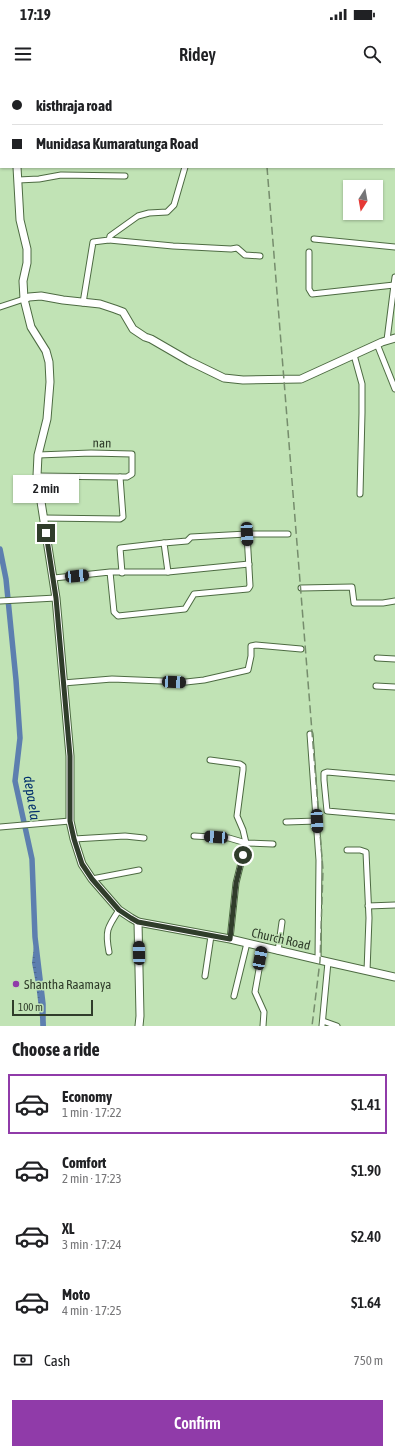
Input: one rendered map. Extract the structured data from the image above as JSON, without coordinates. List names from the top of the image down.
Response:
{
  "streets": {
    "street": ["nan", "Church Road"]
  },
  "water": ["depa ela"],
  "places": ["Shantha Raamaya"],
  "scale_bar": "100 m",
  "north": "bottom",
  "page": {
    "status": "17:19",
    "header": "Ridey",
    "banner": ["kisthraja road", "Munidasa Kumaratunga Road"],
    "bubble": "2 min",
    "scale": "100 m",
    "heading": "Choose a ride",
    "list": [
      {
        "name": "Economy",
        "note": "1 min · 17:22",
        "value": "$1.41"
      },
      {
        "name": "Comfort",
        "note": "2 min · 17:23",
        "value": "$1.90"
      },
      {
        "name": "XL",
        "note": "3 min · 17:24",
        "value": "$2.40"
      },
      {
        "name": "Moto",
        "note": "4 min · 17:25",
        "value": "$1.64"
      }
    ],
    "pay": ["Cash", "750 m"],
    "buttons": "Confirm"
  }
}
